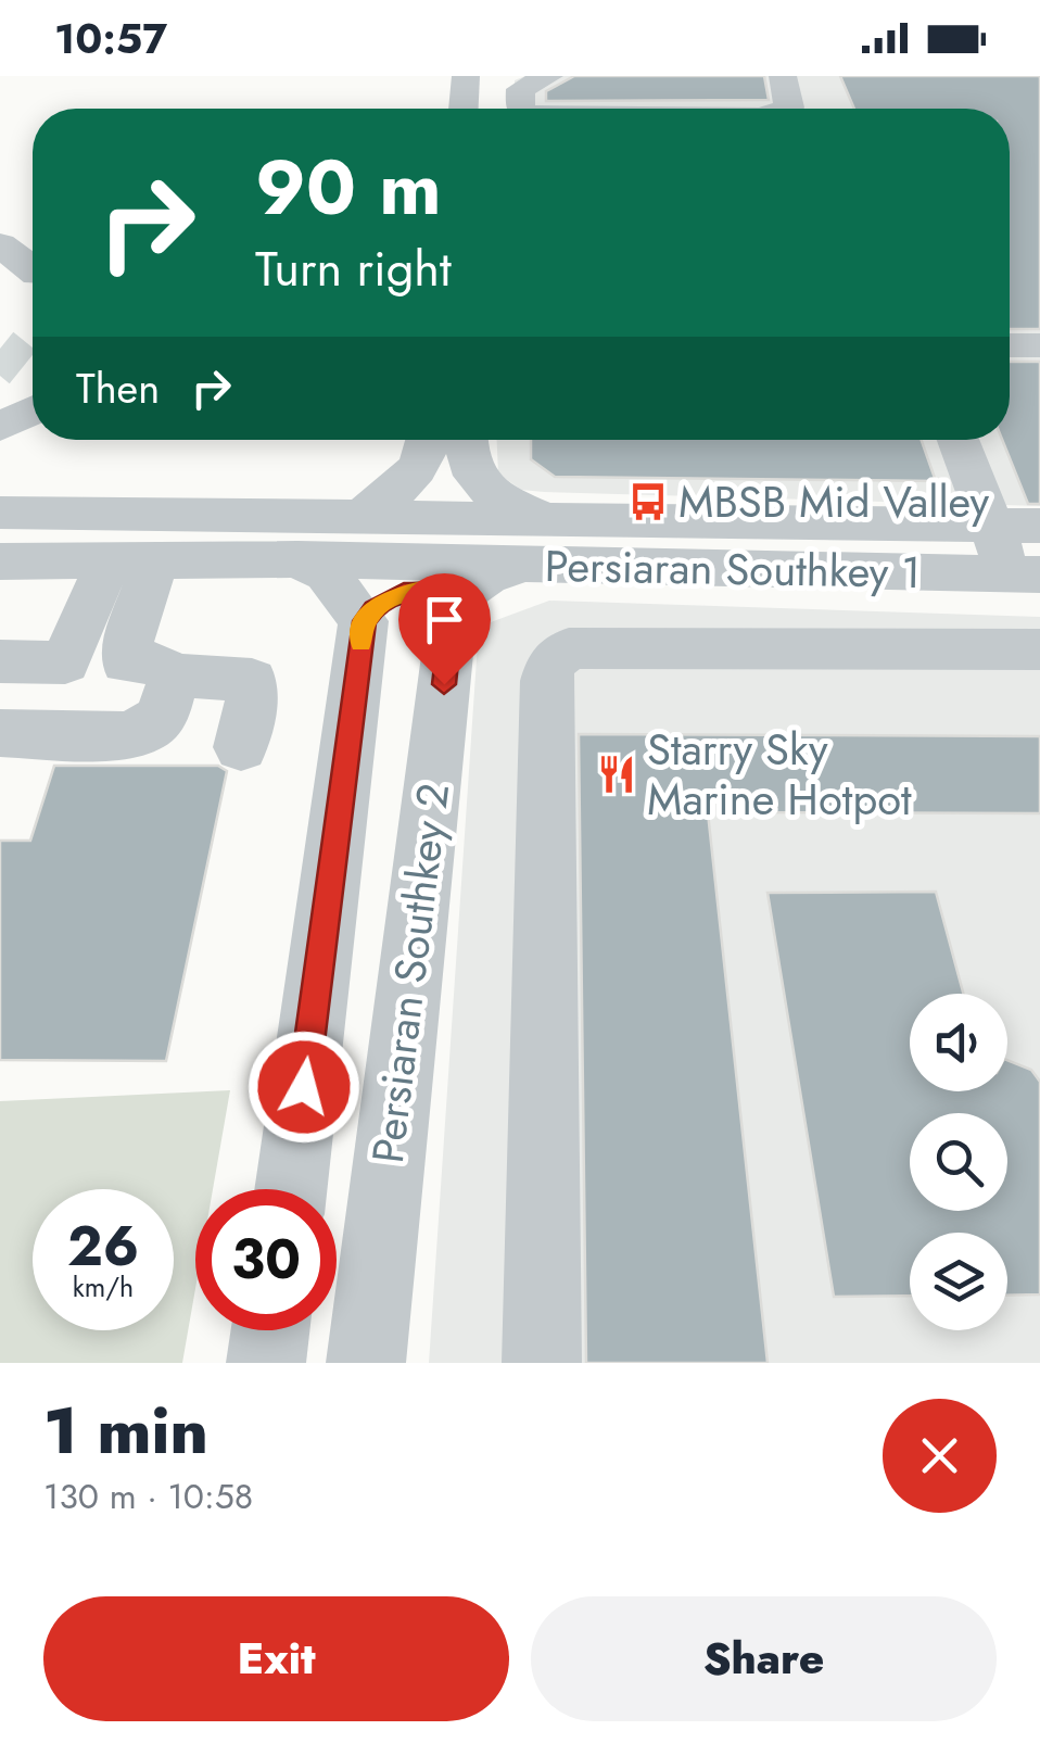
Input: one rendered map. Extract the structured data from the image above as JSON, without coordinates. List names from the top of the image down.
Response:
{
  "streets": {
    "street": ["Persiaran Southkey 1", "Persiaran Southkey 2"]
  },
  "places": {
    "bus stop": ["MBSB Mid Valley"],
    "restaurant": ["Starry Sky Marine Hotpot"]
  },
  "page": {
    "status": "10:57",
    "turn": ["90 m", "Turn right"],
    "then": "Then",
    "speed": "26 km/h",
    "limit": "30",
    "heading": ["1 min", "130 m · 10:58"],
    "buttons": ["Exit", "Share"]
  }
}
